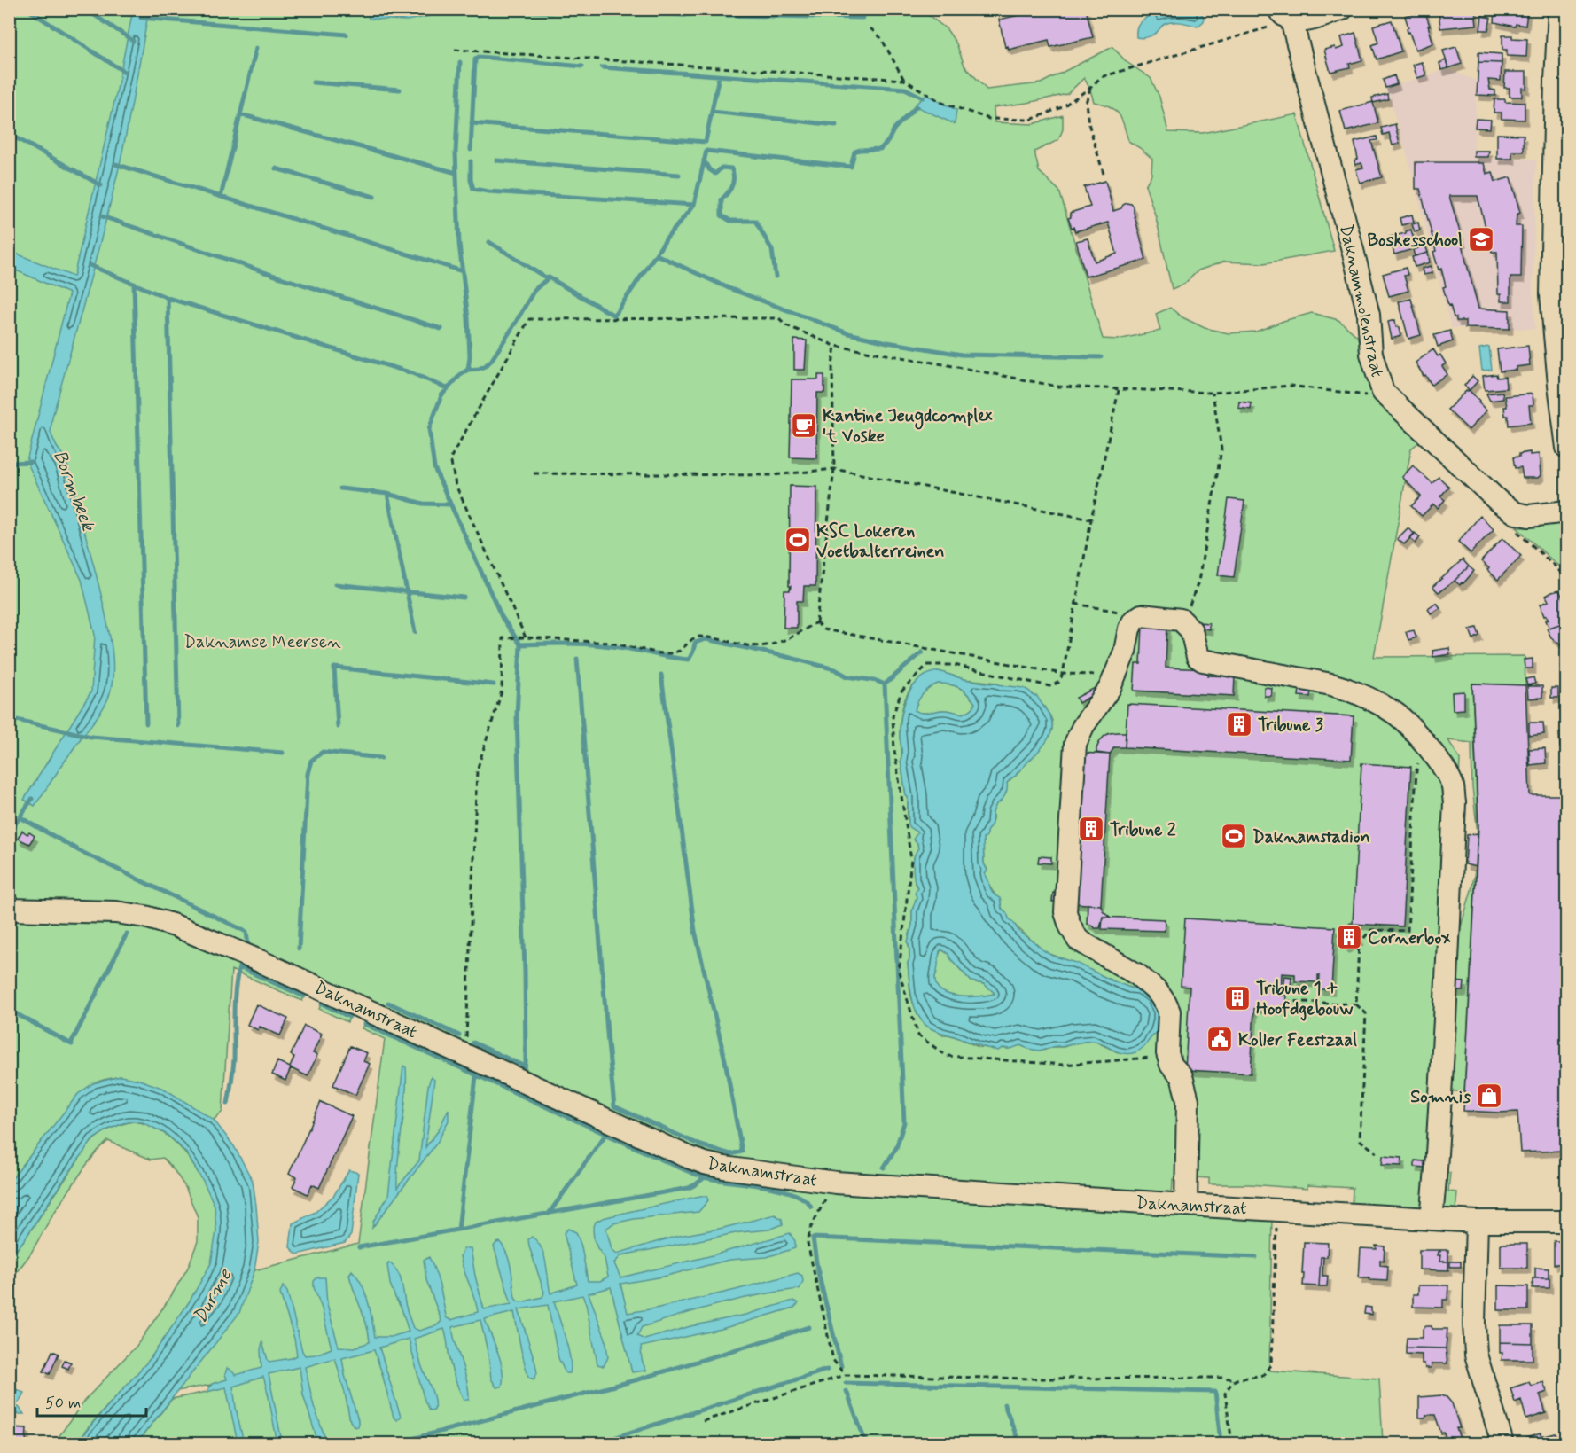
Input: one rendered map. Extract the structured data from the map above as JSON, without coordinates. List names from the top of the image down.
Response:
{
  "streets": {
    "street": ["Daknammolenstraat", "Daknamstraat"]
  },
  "water": ["Bormbeek", "Durme"],
  "parks": ["Daknamse Meersen"],
  "places": {
    "school or university": ["Boskesschool"],
    "cafe": ["Kantine Jeugdcomplex 't Voske"],
    "sports": ["KSC Lokeren Voetbalterreinen", "Daknamstadion"],
    "building": [
      "Tribune 3",
      "Tribune 2",
      "Cornerbox",
      "Tribune 1 + Hoofdgebouw"
    ],
    "public building": ["Koller Feestzaal"],
    "shop": ["Somnis"]
  },
  "scale_bar": "50 m"
}
